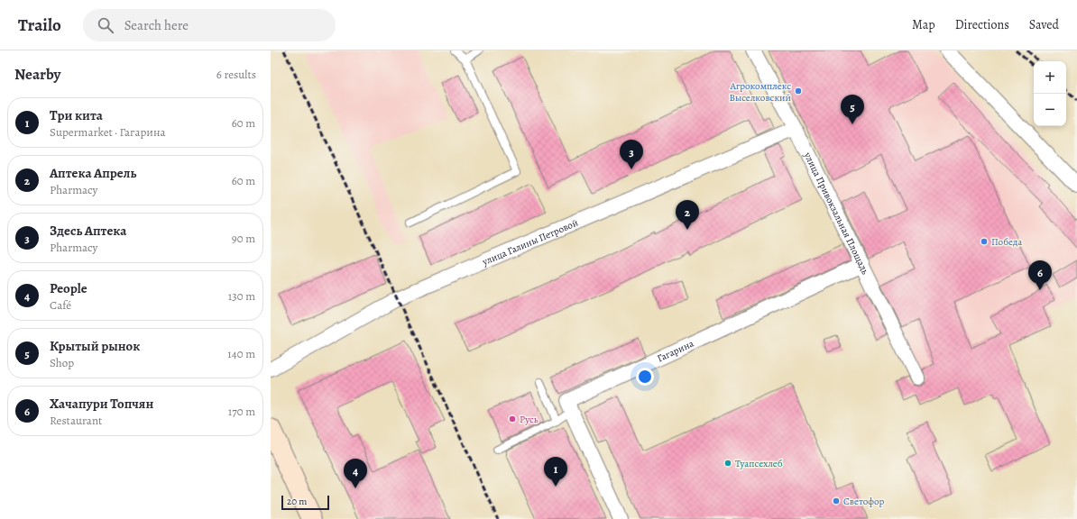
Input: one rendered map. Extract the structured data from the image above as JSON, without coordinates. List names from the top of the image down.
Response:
{
  "streets": {
    "street": ["улица Привокзальная Площадь", "улица Галины Петровой", "Гагарина"]
  },
  "crossings": [
    ["улица Привокзальная Площадь", "улица Галины Петровой"],
    ["улица Привокзальная Площадь", "Гагарина"]
  ],
  "places": [
    "Агрокомплекс Выселковский",
    "Победа",
    "Русь",
    "Туапсехлеб",
    "Светофор"
  ],
  "scale_bar": "20 m",
  "page": {
    "header": "Trailo",
    "search": "Search here",
    "nav": ["Map", "Directions", "Saved"],
    "heading": ["Nearby", "6 results"],
    "map_buttons": ["+", "−"],
    "pins": [
      "5",
      "3",
      "2",
      "6",
      "1",
      "4"
    ],
    "list": [
      {
        "mark": "1",
        "name": "Три кита",
        "note": "Supermarket · Гагарина",
        "value": "60 m"
      },
      {
        "mark": "2",
        "name": "Аптека Апрель",
        "note": "Pharmacy",
        "value": "60 m"
      },
      {
        "mark": "3",
        "name": "Здесь Аптека",
        "note": "Pharmacy",
        "value": "90 m"
      },
      {
        "mark": "4",
        "name": "People",
        "note": "Café",
        "value": "130 m"
      },
      {
        "mark": "5",
        "name": "Крытый рынок",
        "note": "Shop",
        "value": "140 m"
      },
      {
        "mark": "6",
        "name": "Хачапури Топчян",
        "note": "Restaurant",
        "value": "170 m"
      }
    ],
    "scale": "20 m"
  }
}
